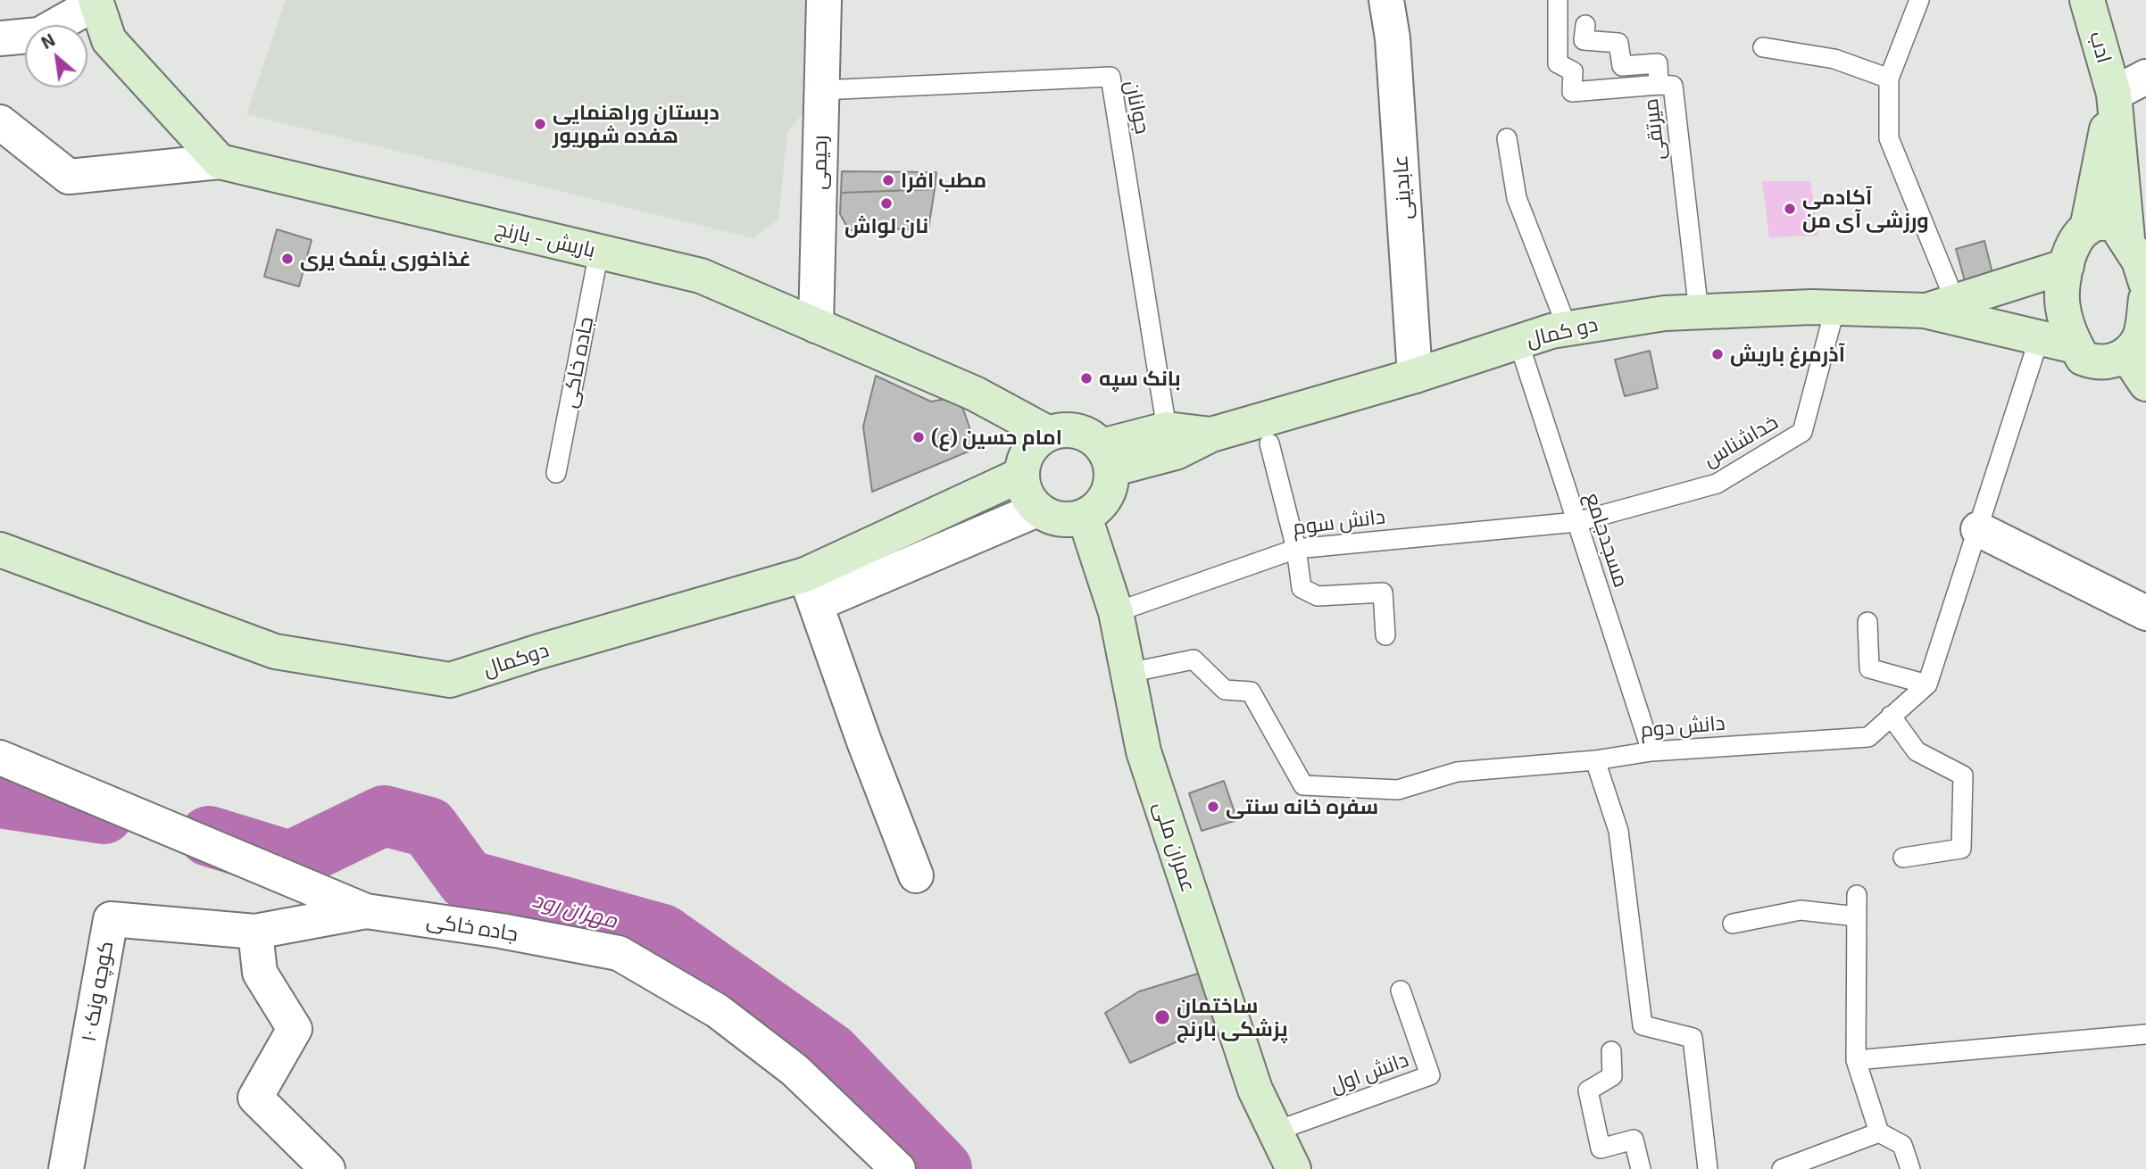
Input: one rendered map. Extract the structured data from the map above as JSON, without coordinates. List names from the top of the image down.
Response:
{
  "streets": {
    "main road": [
      "ادب",
      "باریش - بارنج",
      "دو کمال",
      "دوکمال",
      "عمران ملی"
    ],
    "street": [
      "رحیمی",
      "عابدینی",
      "جاده خاکی",
      "کوچه ونک ۱۰"
    ],
    "lane": [
      "جوانان",
      "میرتقی",
      "خداشناس",
      "دانش سوم",
      "مسجدجامع",
      "دانش دوم",
      "دانش اول"
    ]
  },
  "crossings": [
    ["جوانان", "رحیمی"],
    ["جوانان", "دو کمال"],
    ["میرتقی", "دو کمال"],
    ["رحیمی", "باریش - بارنج"],
    ["عابدینی", "دو کمال"],
    ["باریش - بارنج", "دو کمال"],
    ["باریش - بارنج", "جاده خاکی"],
    ["باریش - بارنج", "دوکمال"],
    ["باریش - بارنج", "عمران ملی"],
    ["دو کمال", "خداشناس"],
    ["دو کمال", "مسجدجامع"],
    ["دو کمال", "دوکمال"],
    ["دو کمال", "عمران ملی"],
    ["خداشناس", "دانش سوم"],
    ["خداشناس", "مسجدجامع"],
    ["دانش سوم", "مسجدجامع"],
    ["دانش سوم", "عمران ملی"],
    ["مسجدجامع", "دانش دوم"],
    ["دوکمال", "عمران ملی"],
    ["دانش دوم", "عمران ملی"],
    ["عمران ملی", "دانش اول"]
  ],
  "water": ["مهران رود"],
  "places": [
    "دبستان وراهنمایی هفده شهریور",
    "مطب افرا",
    "نان لواش",
    "آکادمی ورزشی آی من",
    "غذاخوری یئمک یری",
    "آذرمرغ باریش",
    "بانک سپه",
    "امام حسین (ع)",
    "سفره خانه سنتی",
    "ساختمان پزشکی بارنج"
  ],
  "north": "top left"
}
